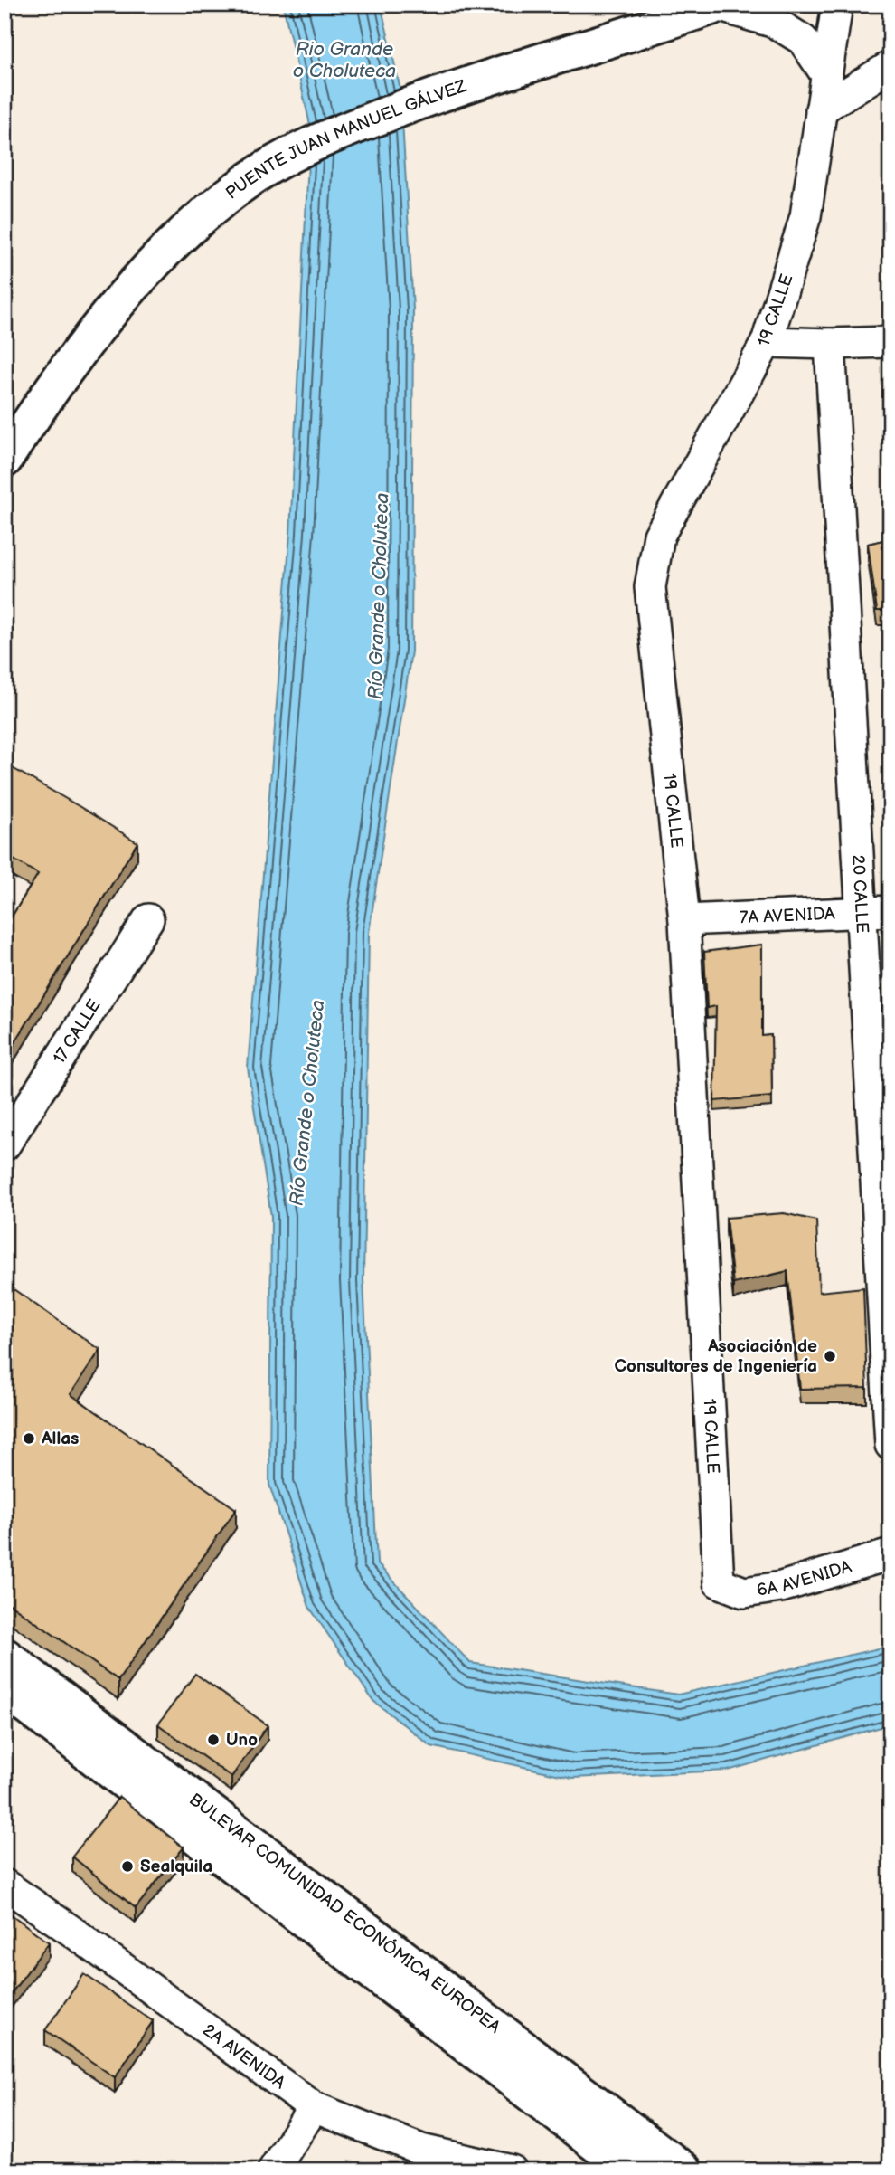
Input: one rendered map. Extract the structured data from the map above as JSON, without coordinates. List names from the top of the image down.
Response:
{
  "streets": {
    "main road": ["PUENTE JUAN MANUEL GÁLVEZ", "BULEVAR COMUNIDAD ECONÓMICA EUROPEA"],
    "street": [
      "19 CALLE",
      "20 CALLE",
      "7A AVENIDA",
      "17 CALLE",
      "6A AVENIDA",
      "2A AVENIDA"
    ]
  },
  "crossings": [
    ["19 CALLE", "7A AVENIDA"],
    ["19 CALLE", "6A AVENIDA"],
    ["20 CALLE", "7A AVENIDA"]
  ],
  "water": ["Rio Grande o Choluteca", "Río Grande o Choluteca"],
  "places": [
    "Asociación de Consultores de Ingeniería",
    "Allas",
    "Uno",
    "Sealquila"
  ]
}
